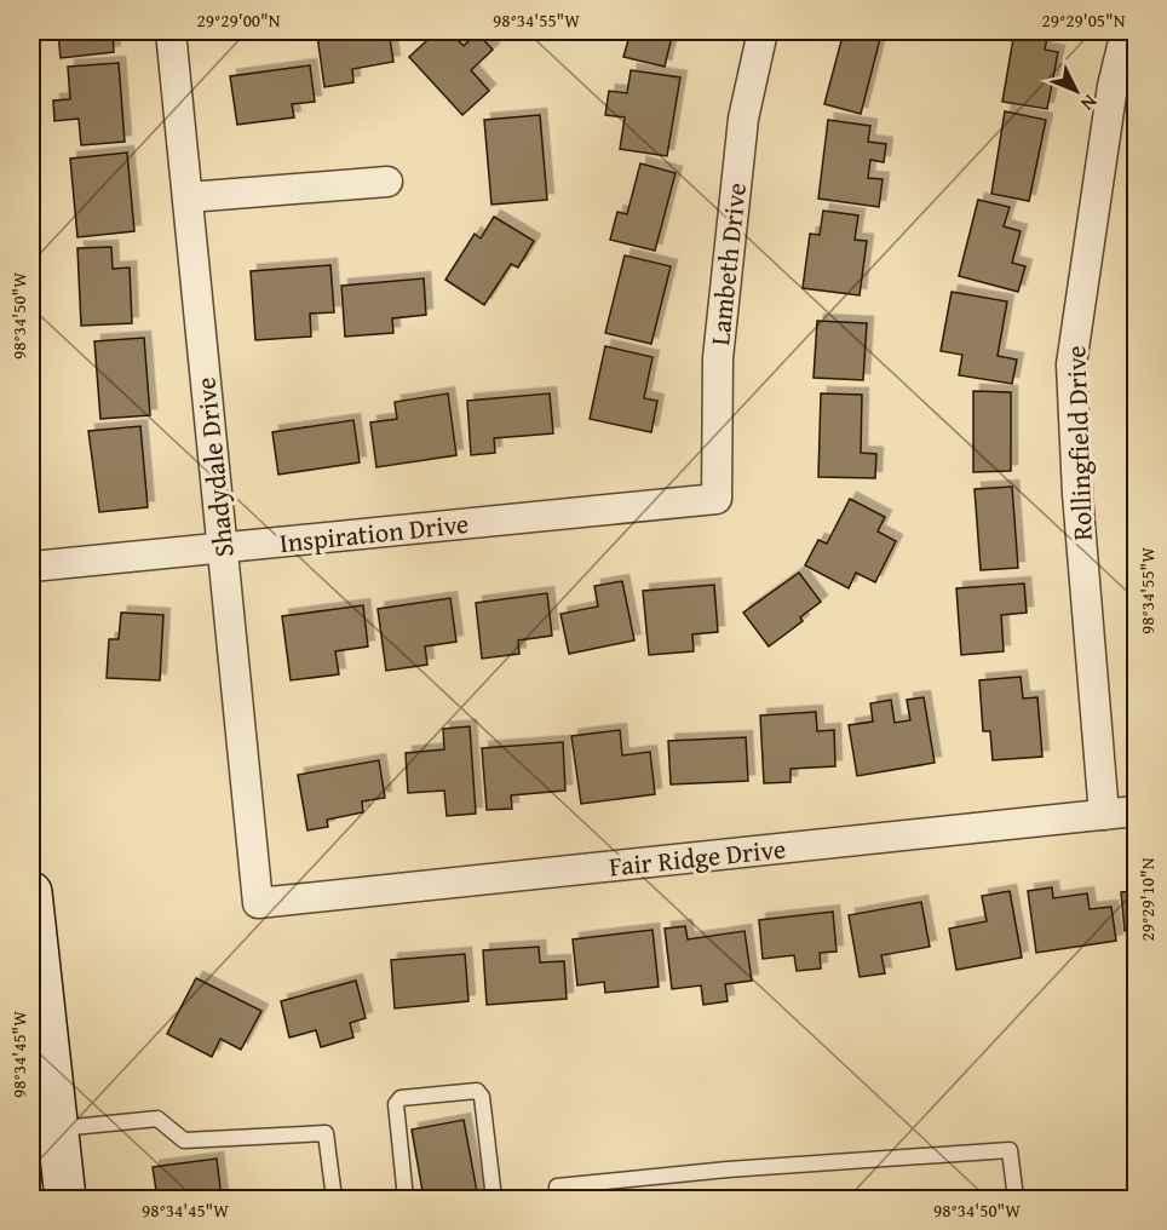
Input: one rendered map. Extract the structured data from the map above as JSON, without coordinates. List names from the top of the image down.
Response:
{
  "streets": {
    "street": [
      "Lambeth Drive",
      "Rollingfield Drive",
      "Shadydale Drive",
      "Inspiration Drive",
      "Fair Ridge Drive"
    ]
  },
  "crossings": [
    ["Lambeth Drive", "Inspiration Drive"],
    ["Rollingfield Drive", "Fair Ridge Drive"],
    ["Shadydale Drive", "Inspiration Drive"],
    ["Shadydale Drive", "Fair Ridge Drive"]
  ],
  "north": "bottom right",
  "coordinates": [
    "29°29'00\"N",
    "98°34'55\"W",
    "29°29'05\"N",
    "98°34'50\"W",
    "29°29'10\"N",
    "98°34'45\"W"
  ]
}
